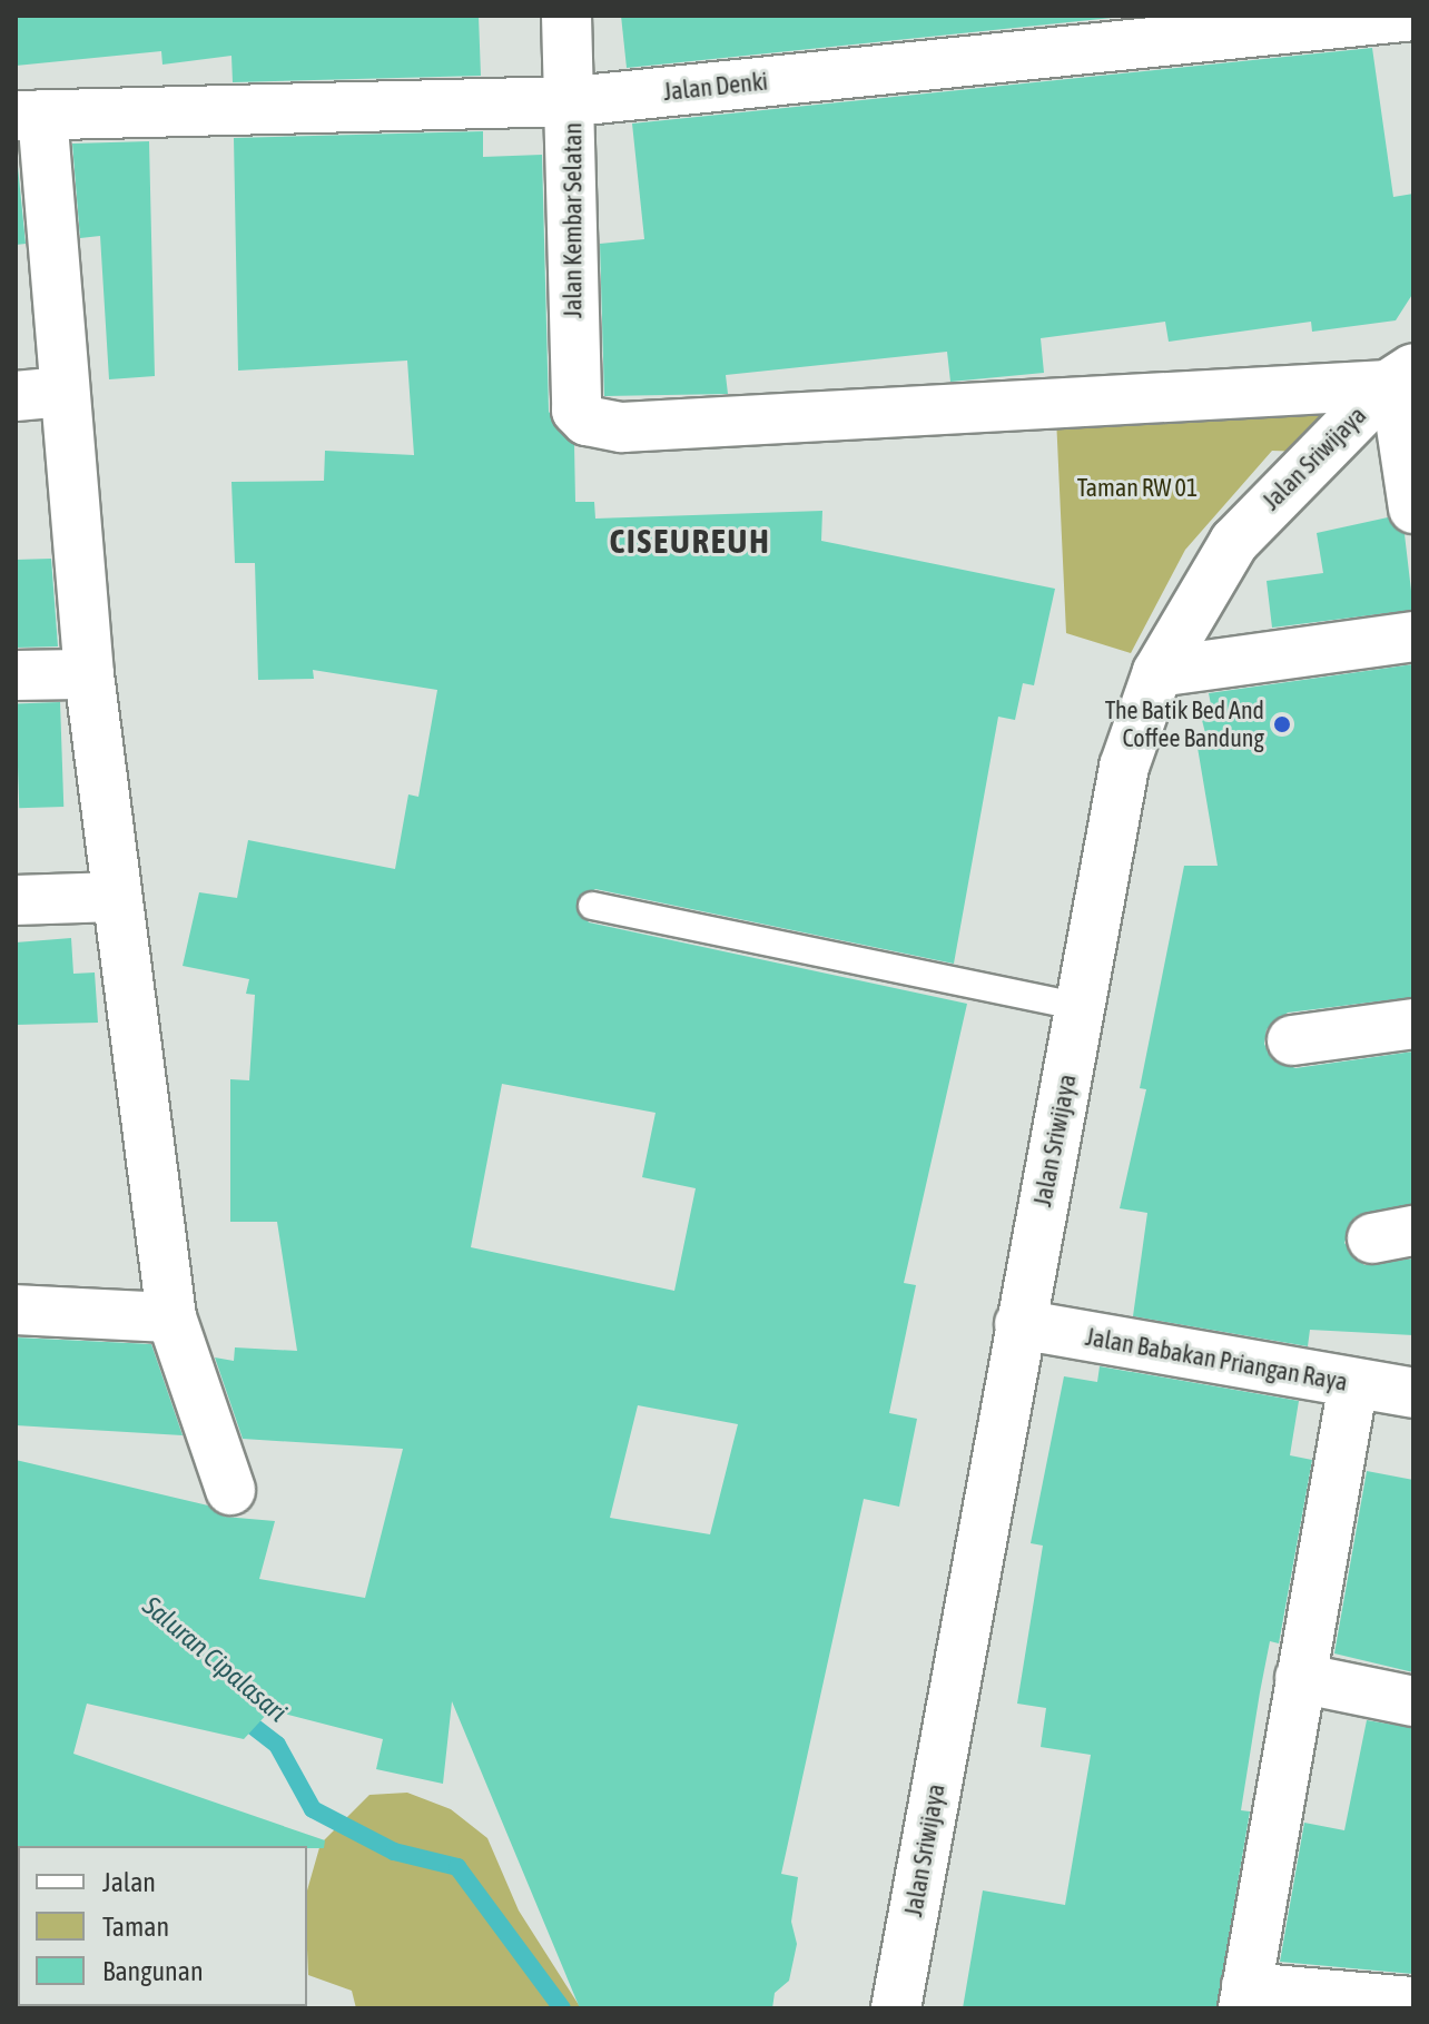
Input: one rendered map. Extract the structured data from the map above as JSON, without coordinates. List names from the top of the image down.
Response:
{
  "streets": {
    "street": [
      "Jalan Denki",
      "Jalan Kembar Selatan",
      "Jalan Sriwijaya",
      "Jalan Babakan Priangan Raya"
    ]
  },
  "crossings": [
    ["Jalan Denki", "Jalan Kembar Selatan"],
    ["Jalan Kembar Selatan", "Jalan Sriwijaya"],
    ["Jalan Sriwijaya", "Jalan Babakan Priangan Raya"]
  ],
  "districts": ["CISEUREUH"],
  "water": ["Saluran Cipalasari"],
  "parks": ["Taman RW 01"],
  "places": ["The Batik Bed And Coffee Bandung"],
  "legend": ["Jalan", "Taman", "Bangunan"]
}
